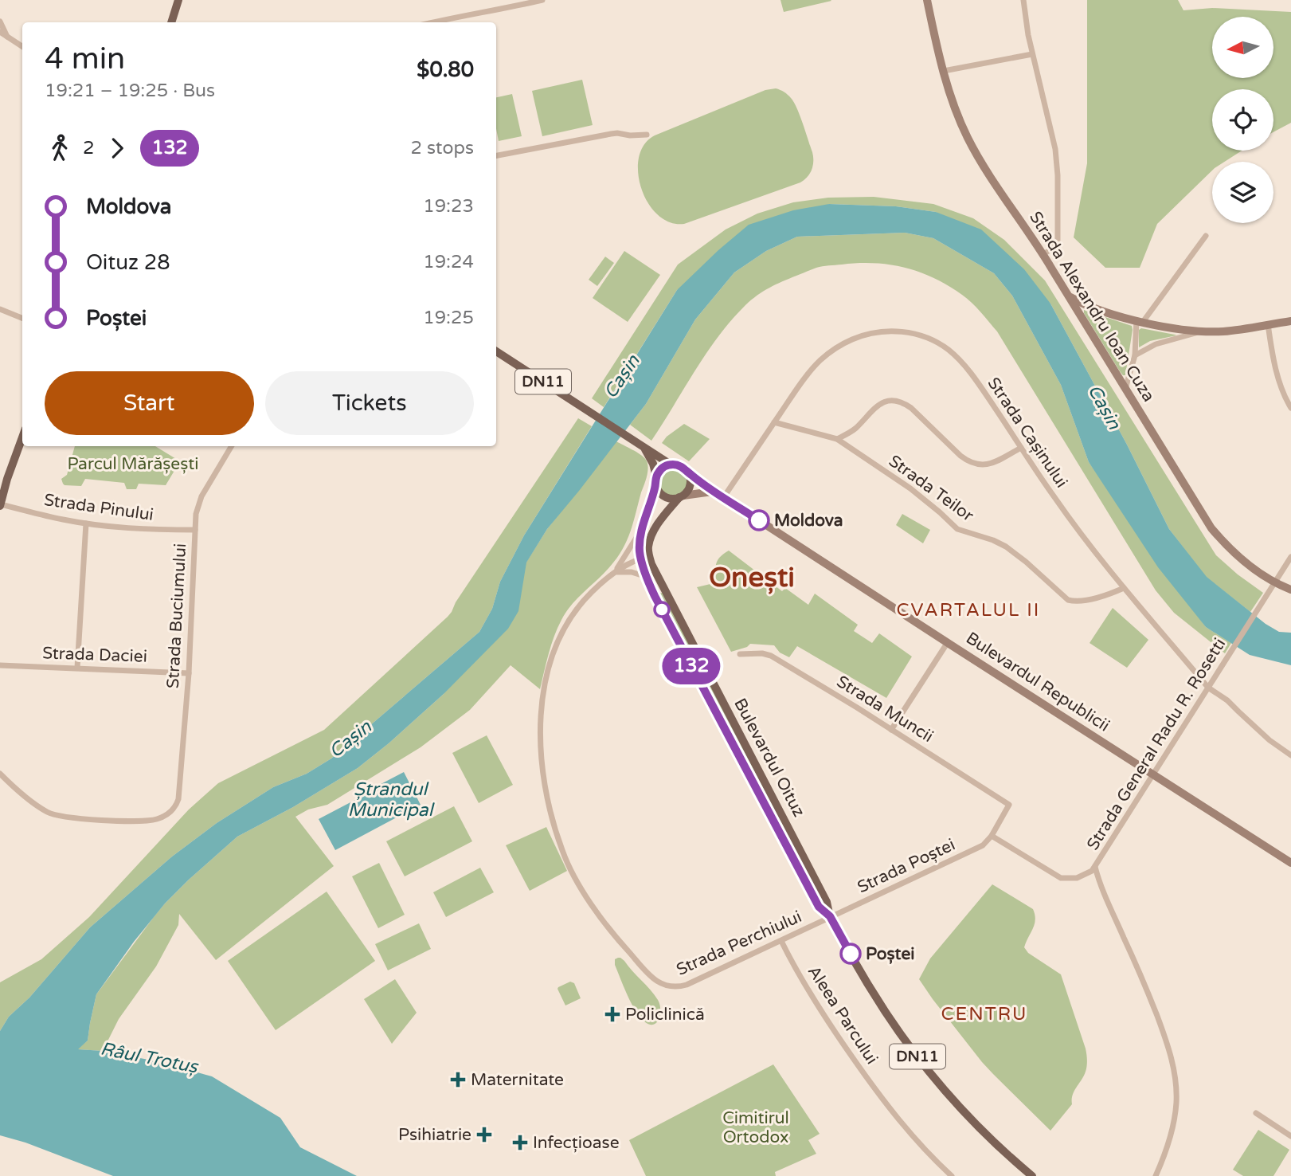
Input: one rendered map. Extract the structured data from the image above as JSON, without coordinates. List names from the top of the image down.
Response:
{
  "streets": {
    "main road": [
      "Strada Alexandru Ioan Cuza",
      "DN11",
      "Bulevardul Republicii",
      "Bulevardul Oituz"
    ],
    "street": [
      "Strada Cașinului",
      "Strada Teilor",
      "Strada Pinului",
      "Strada Buciumului",
      "Strada Daciei",
      "Strada Muncii",
      "Strada General Radu R. Rosetti",
      "Strada Poștei",
      "Strada Perchiului",
      "Aleea Parcului"
    ]
  },
  "crossings": [
    ["Strada Alexandru Ioan Cuza", "Strada General Radu R. Rosetti"],
    ["DN11", "Bulevardul Republicii"],
    ["DN11", "Bulevardul Oituz"],
    ["Strada Cașinului", "Strada Teilor"],
    ["Strada Cașinului", "Bulevardul Republicii"],
    ["Strada Cașinului", "Strada General Radu R. Rosetti"],
    ["Strada Pinului", "Strada Buciumului"],
    ["Strada Buciumului", "Strada Daciei"],
    ["Bulevardul Republicii", "Strada General Radu R. Rosetti"],
    ["Bulevardul Republicii", "Bulevardul Oituz"],
    ["Strada Muncii", "Strada Poștei"],
    ["Bulevardul Oituz", "Strada Poștei"],
    ["Bulevardul Oituz", "Strada Perchiului"],
    ["Strada Poștei", "Strada Perchiului"],
    ["Strada Perchiului", "Aleea Parcului"]
  ],
  "districts": ["Onești", "CVARTALUL II", "CENTRU"],
  "water": ["Cașin", "Ștrandul Municipal", "Râul Trotuș"],
  "parks": ["Parcul Mărășești", "Cimitirul Ortodox"],
  "places": {
    "other": ["Moldova", "Poștei"],
    "health": [
      "Policlinică",
      "Maternitate",
      "Psihiatrie",
      "Infecțioase"
    ]
  },
  "lines": ["bus line 132"],
  "north": "left",
  "page": {
    "on_map": "132",
    "heading": ["4 min", "19:21 – 19:25 · Bus", "$0.80"],
    "legs": ["2", "132", "2 stops"],
    "list": [
      {
        "name": "Moldova",
        "value": "19:23"
      },
      {
        "name": "Oituz 28",
        "value": "19:24"
      },
      {
        "name": "Poștei",
        "value": "19:25"
      }
    ],
    "buttons": ["Start", "Tickets"]
  }
}
